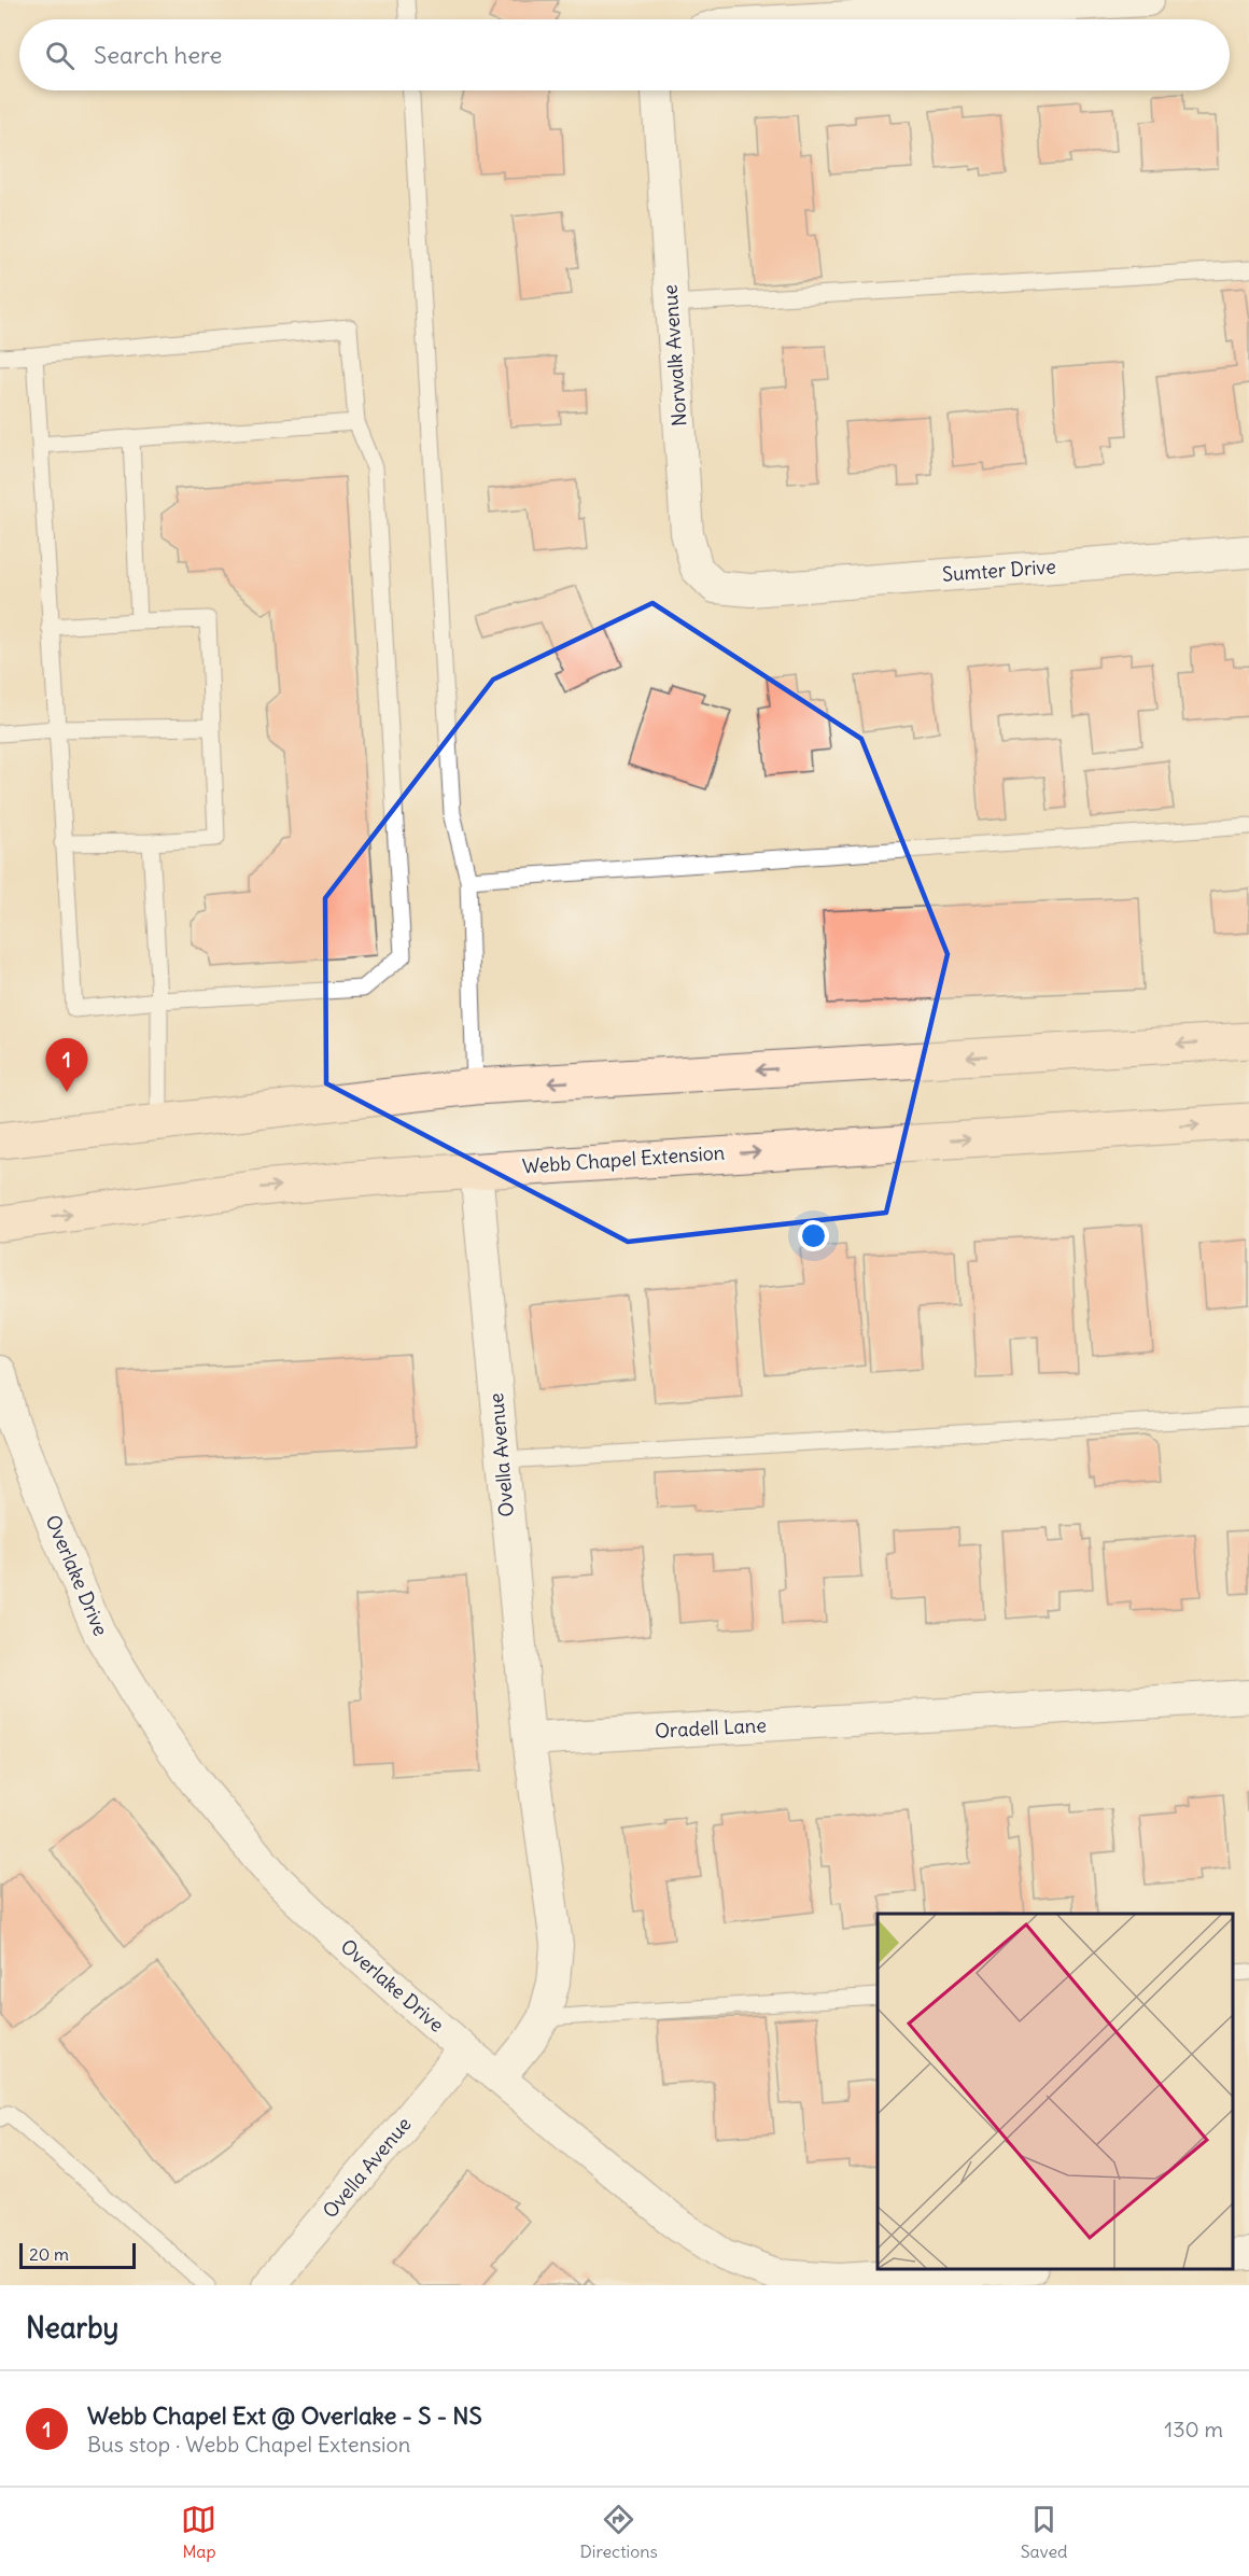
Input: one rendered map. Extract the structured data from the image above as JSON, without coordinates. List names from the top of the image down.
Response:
{
  "streets": {
    "main road": ["Webb Chapel Extension"],
    "street": [
      "Norwalk Avenue",
      "Sumter Drive",
      "Ovella Avenue",
      "Overlake Drive",
      "Oradell Lane"
    ]
  },
  "crossings": [
    ["Norwalk Avenue", "Sumter Drive"],
    ["Webb Chapel Extension", "Ovella Avenue"],
    ["Ovella Avenue", "Overlake Drive"],
    ["Ovella Avenue", "Oradell Lane"]
  ],
  "scale_bar": "20 m",
  "page": {
    "search": "Search here",
    "pins": "1",
    "scale": "20 m",
    "heading": "Nearby",
    "list": [
      {
        "mark": "1",
        "name": "Webb Chapel Ext @ Overlake - S - NS",
        "note": "Bus stop · Webb Chapel Extension",
        "value": "130 m"
      }
    ],
    "nav": ["Map", "Directions", "Saved"]
  }
}
